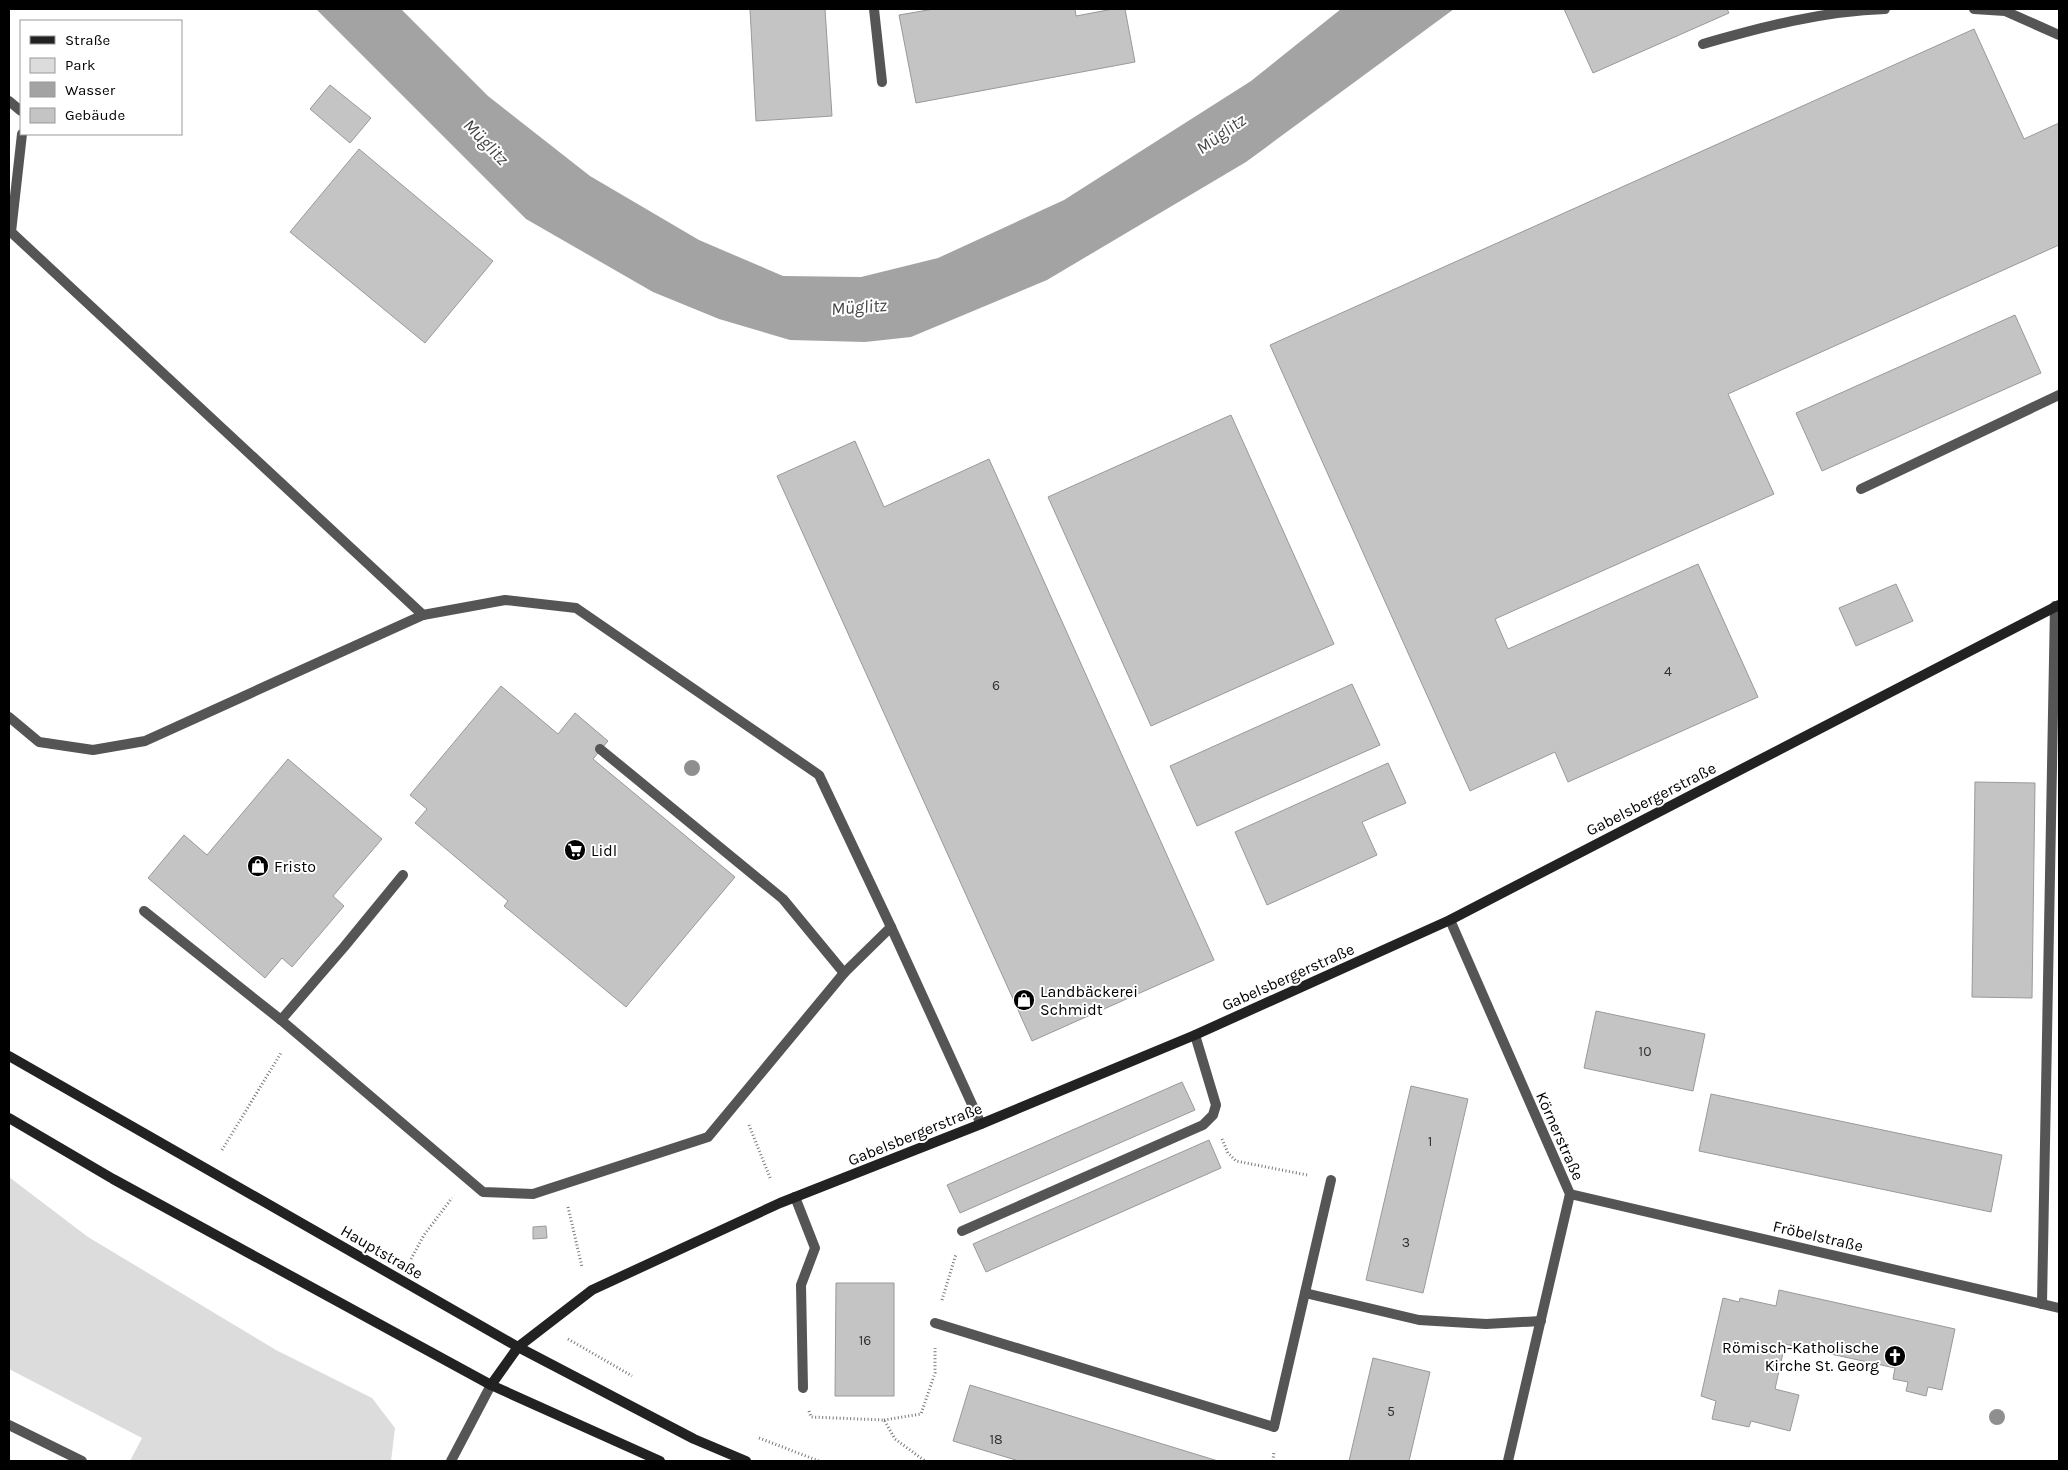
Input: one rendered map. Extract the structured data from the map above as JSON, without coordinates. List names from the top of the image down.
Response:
{
  "streets": {
    "street": [
      "Gabelsbergerstraße",
      "Körnerstraße",
      "Fröbelstraße",
      "Hauptstraße"
    ]
  },
  "crossings": [
    ["Gabelsbergerstraße", "Körnerstraße"],
    ["Gabelsbergerstraße", "Hauptstraße"],
    ["Körnerstraße", "Fröbelstraße"]
  ],
  "water": ["Müglitz"],
  "places": {
    "supermarket": ["Lidl"],
    "shop": ["Fristo", "Landbäckerei Schmidt"],
    "church": ["Römisch-Katholische Kirche St. Georg"]
  },
  "house_numbers": [
    "4",
    "6",
    "10",
    "1",
    "3",
    "16",
    "5",
    "18"
  ],
  "legend": [
    "Straße",
    "Park",
    "Wasser",
    "Gebäude"
  ]
}
